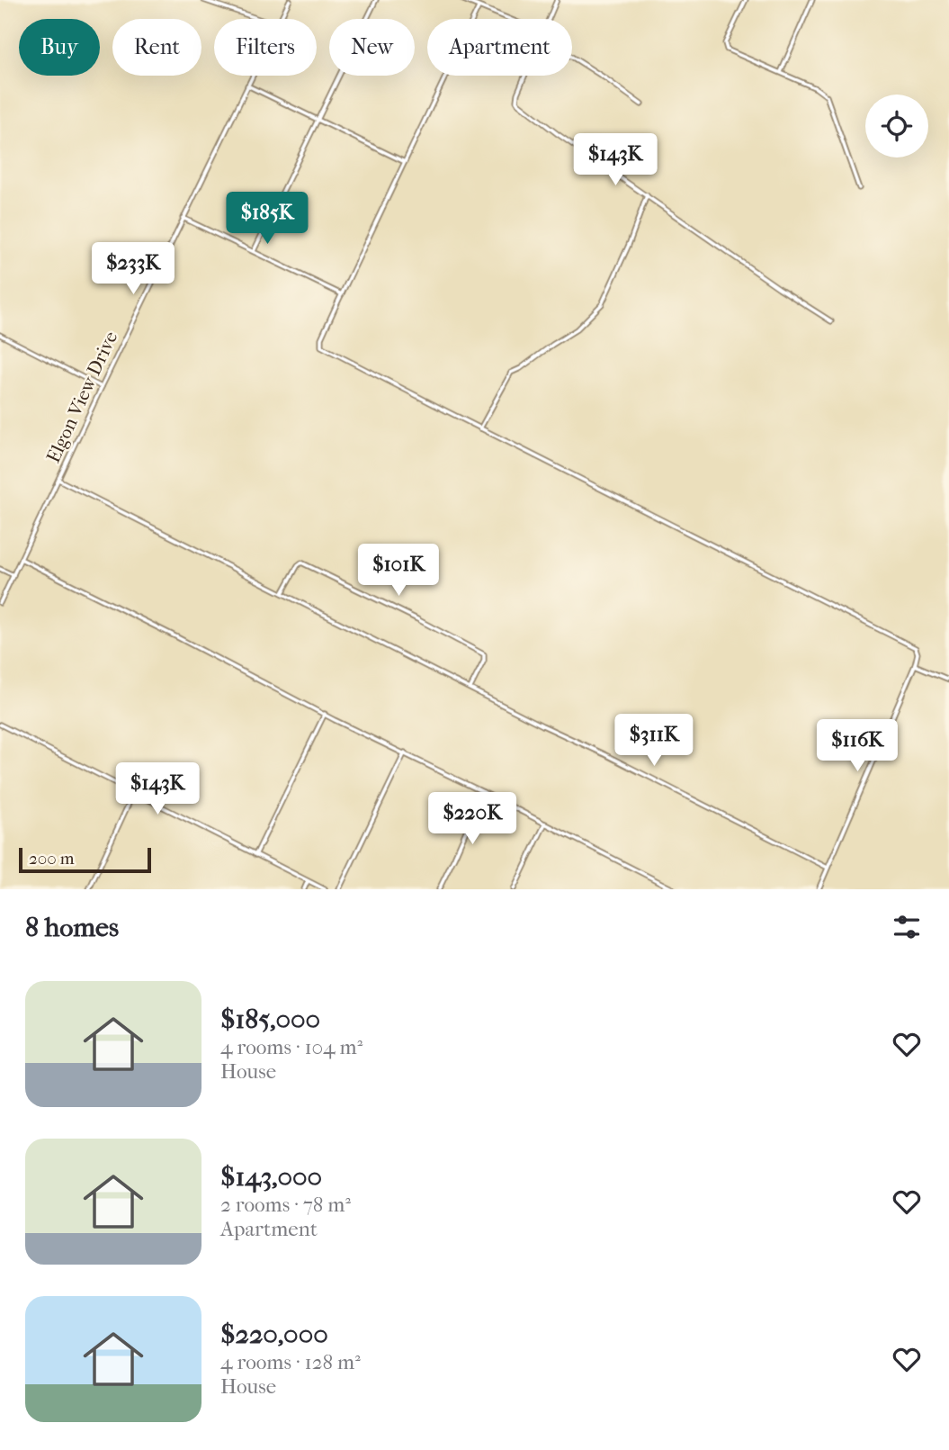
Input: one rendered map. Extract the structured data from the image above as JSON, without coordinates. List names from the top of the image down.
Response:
{
  "streets": {
    "street": ["Elgon View Drive"]
  },
  "scale_bar": "200 m",
  "page": {
    "chip": [
      "Buy",
      "Rent",
      "Filters",
      "New",
      "Apartment"
    ],
    "price": [
      "$143K",
      "$185K",
      "$233K",
      "$101K",
      "$311K",
      "$116K",
      "$143K",
      "$220K"
    ],
    "scale": "200 m",
    "heading": "8 homes",
    "list": [
      {
        "name": "$185,000",
        "note": "4 rooms · 104 m² · House"
      },
      {
        "name": "$143,000",
        "note": "2 rooms · 78 m² · Apartment"
      },
      {
        "name": "$220,000",
        "note": "4 rooms · 128 m² · House"
      }
    ]
  }
}
